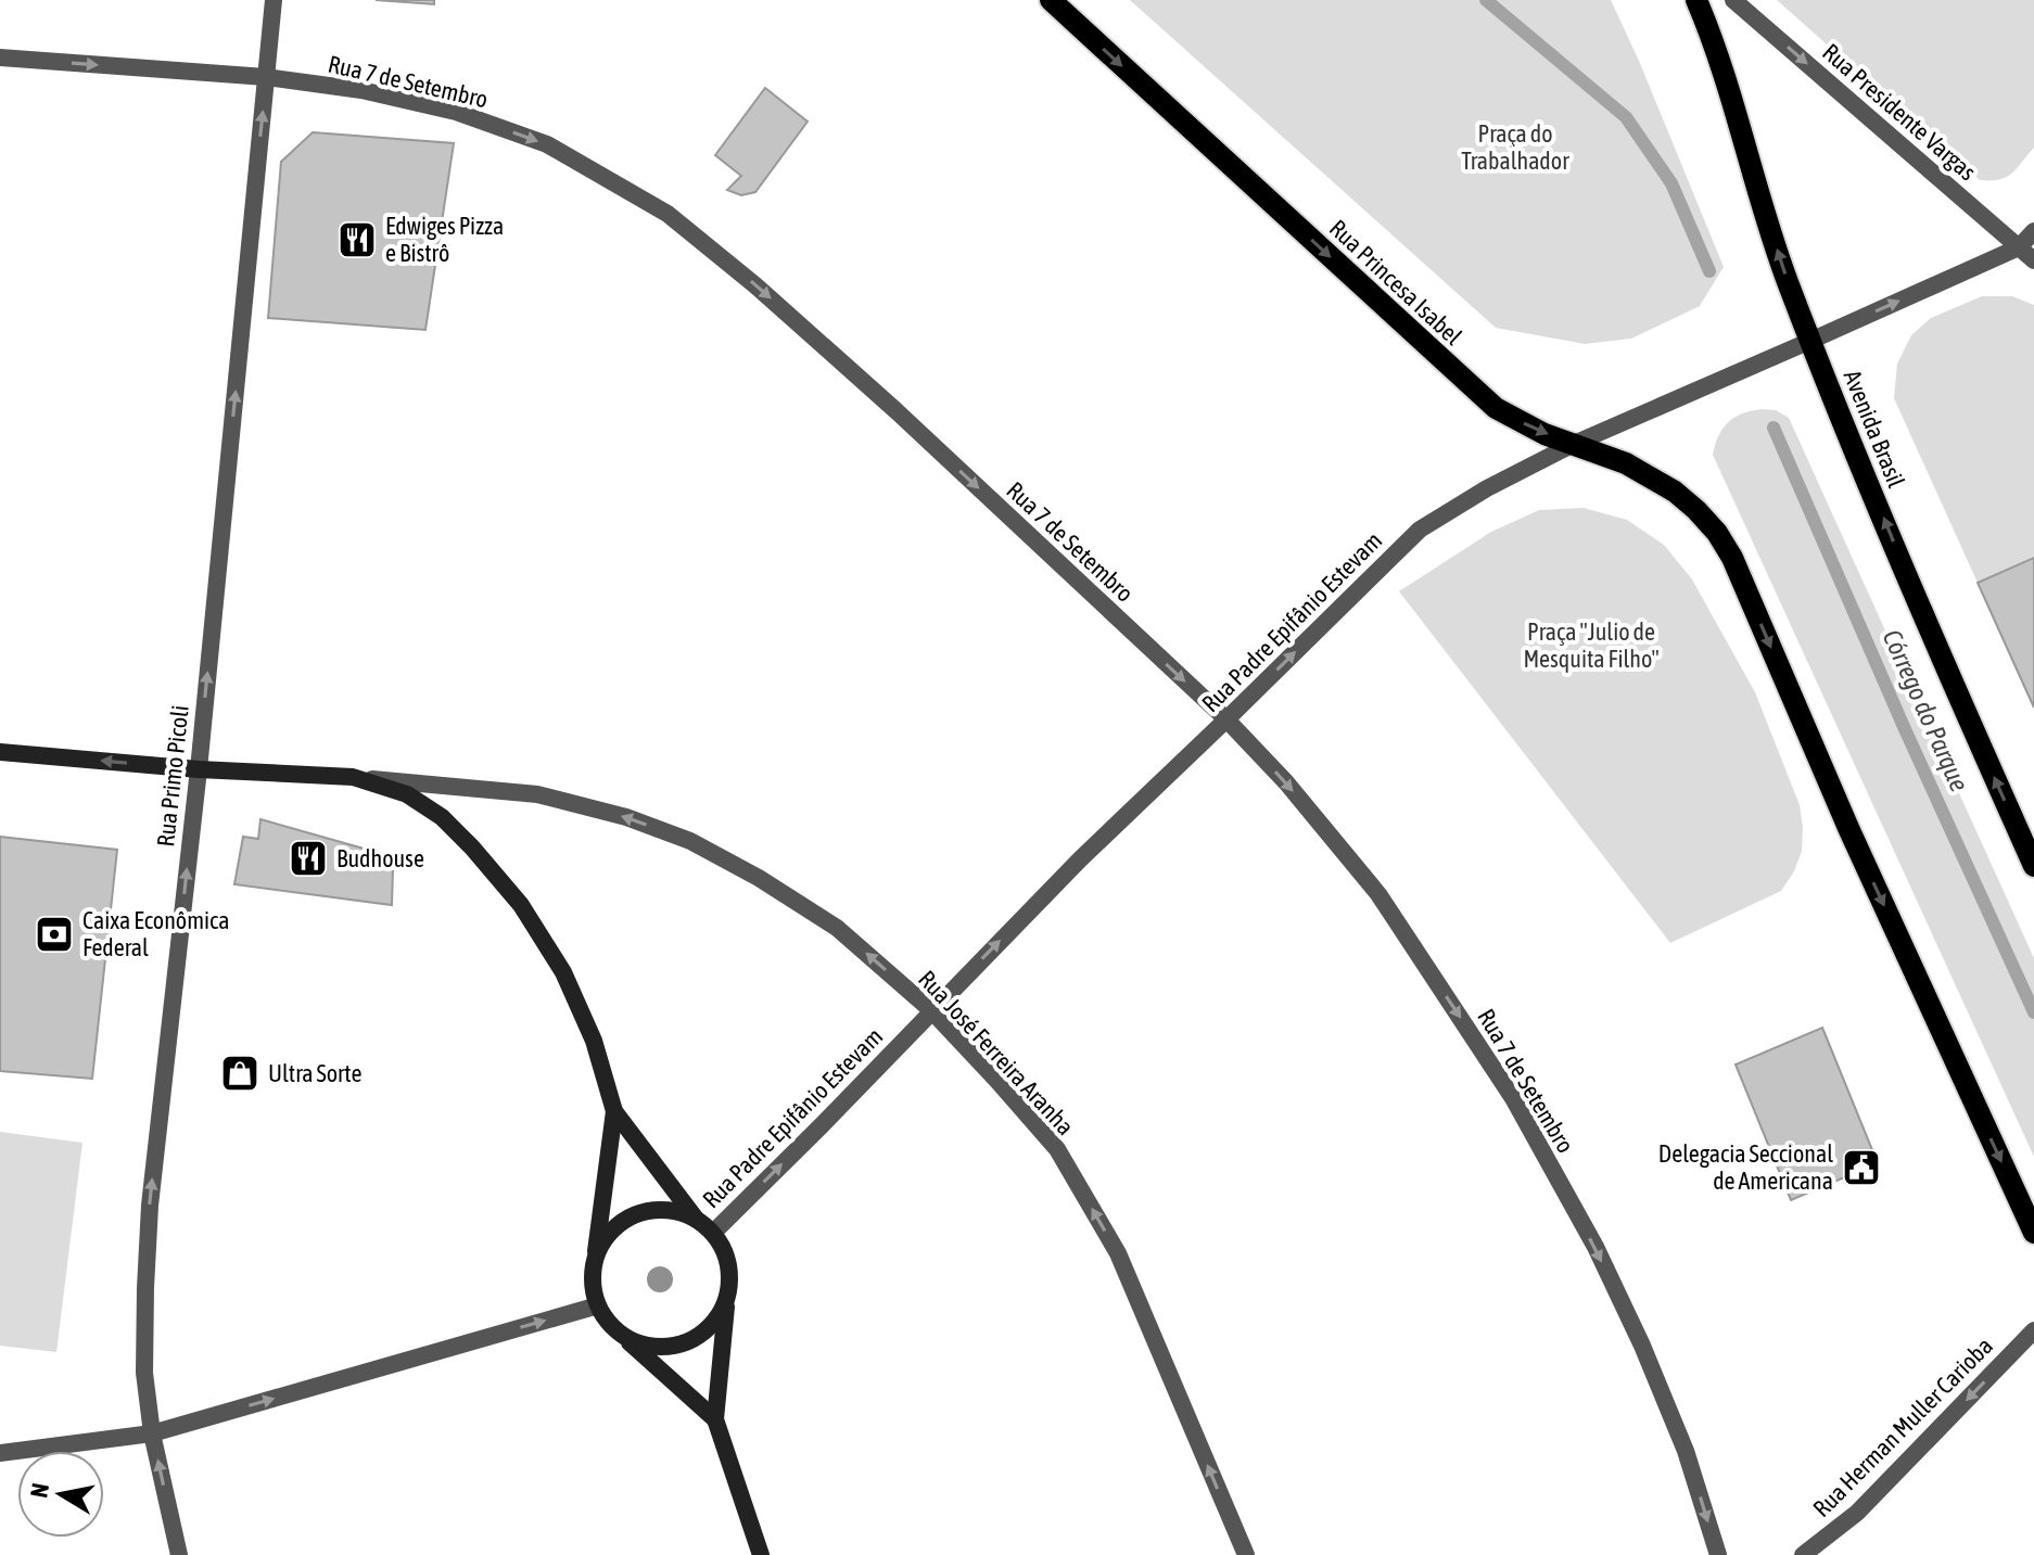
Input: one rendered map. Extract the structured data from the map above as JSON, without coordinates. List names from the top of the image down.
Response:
{
  "streets": {
    "main road": ["Rua Princesa Isabel", "Avenida Brasil"],
    "street": [
      "Rua 7 de Setembro",
      "Rua Presidente Vargas",
      "Rua Padre Epifânio Estevam",
      "Rua Primo Picoli",
      "Rua José Ferreira Aranha",
      "Rua Herman Muller Carioba"
    ]
  },
  "crossings": [
    ["Rua 7 de Setembro", "Rua Padre Epifânio Estevam"],
    ["Rua 7 de Setembro", "Rua Primo Picoli"],
    ["Rua Presidente Vargas", "Rua Padre Epifânio Estevam"],
    ["Rua Princesa Isabel", "Rua Padre Epifânio Estevam"],
    ["Avenida Brasil", "Rua Padre Epifânio Estevam"],
    ["Rua Padre Epifânio Estevam", "Rua José Ferreira Aranha"]
  ],
  "one_way": [
    "Rua 7 de Setembro",
    "Rua Presidente Vargas",
    "Rua Princesa Isabel",
    "Avenida Brasil",
    "Rua Padre Epifânio Estevam",
    "Rua Primo Picoli",
    "Rua José Ferreira Aranha",
    "Rua Herman Muller Carioba"
  ],
  "water": ["Córrego do Parque"],
  "parks": ["Praça do Trabalhador", "Praça \"Julio de Mesquita Filho\""],
  "places": {
    "restaurant": ["Edwiges Pizza e Bistrô", "Budhouse"],
    "bank": ["Caixa Econômica Federal"],
    "shop": ["Ultra Sorte"],
    "public building": ["Delegacia Seccional de Americana"]
  },
  "north": "left"
}
